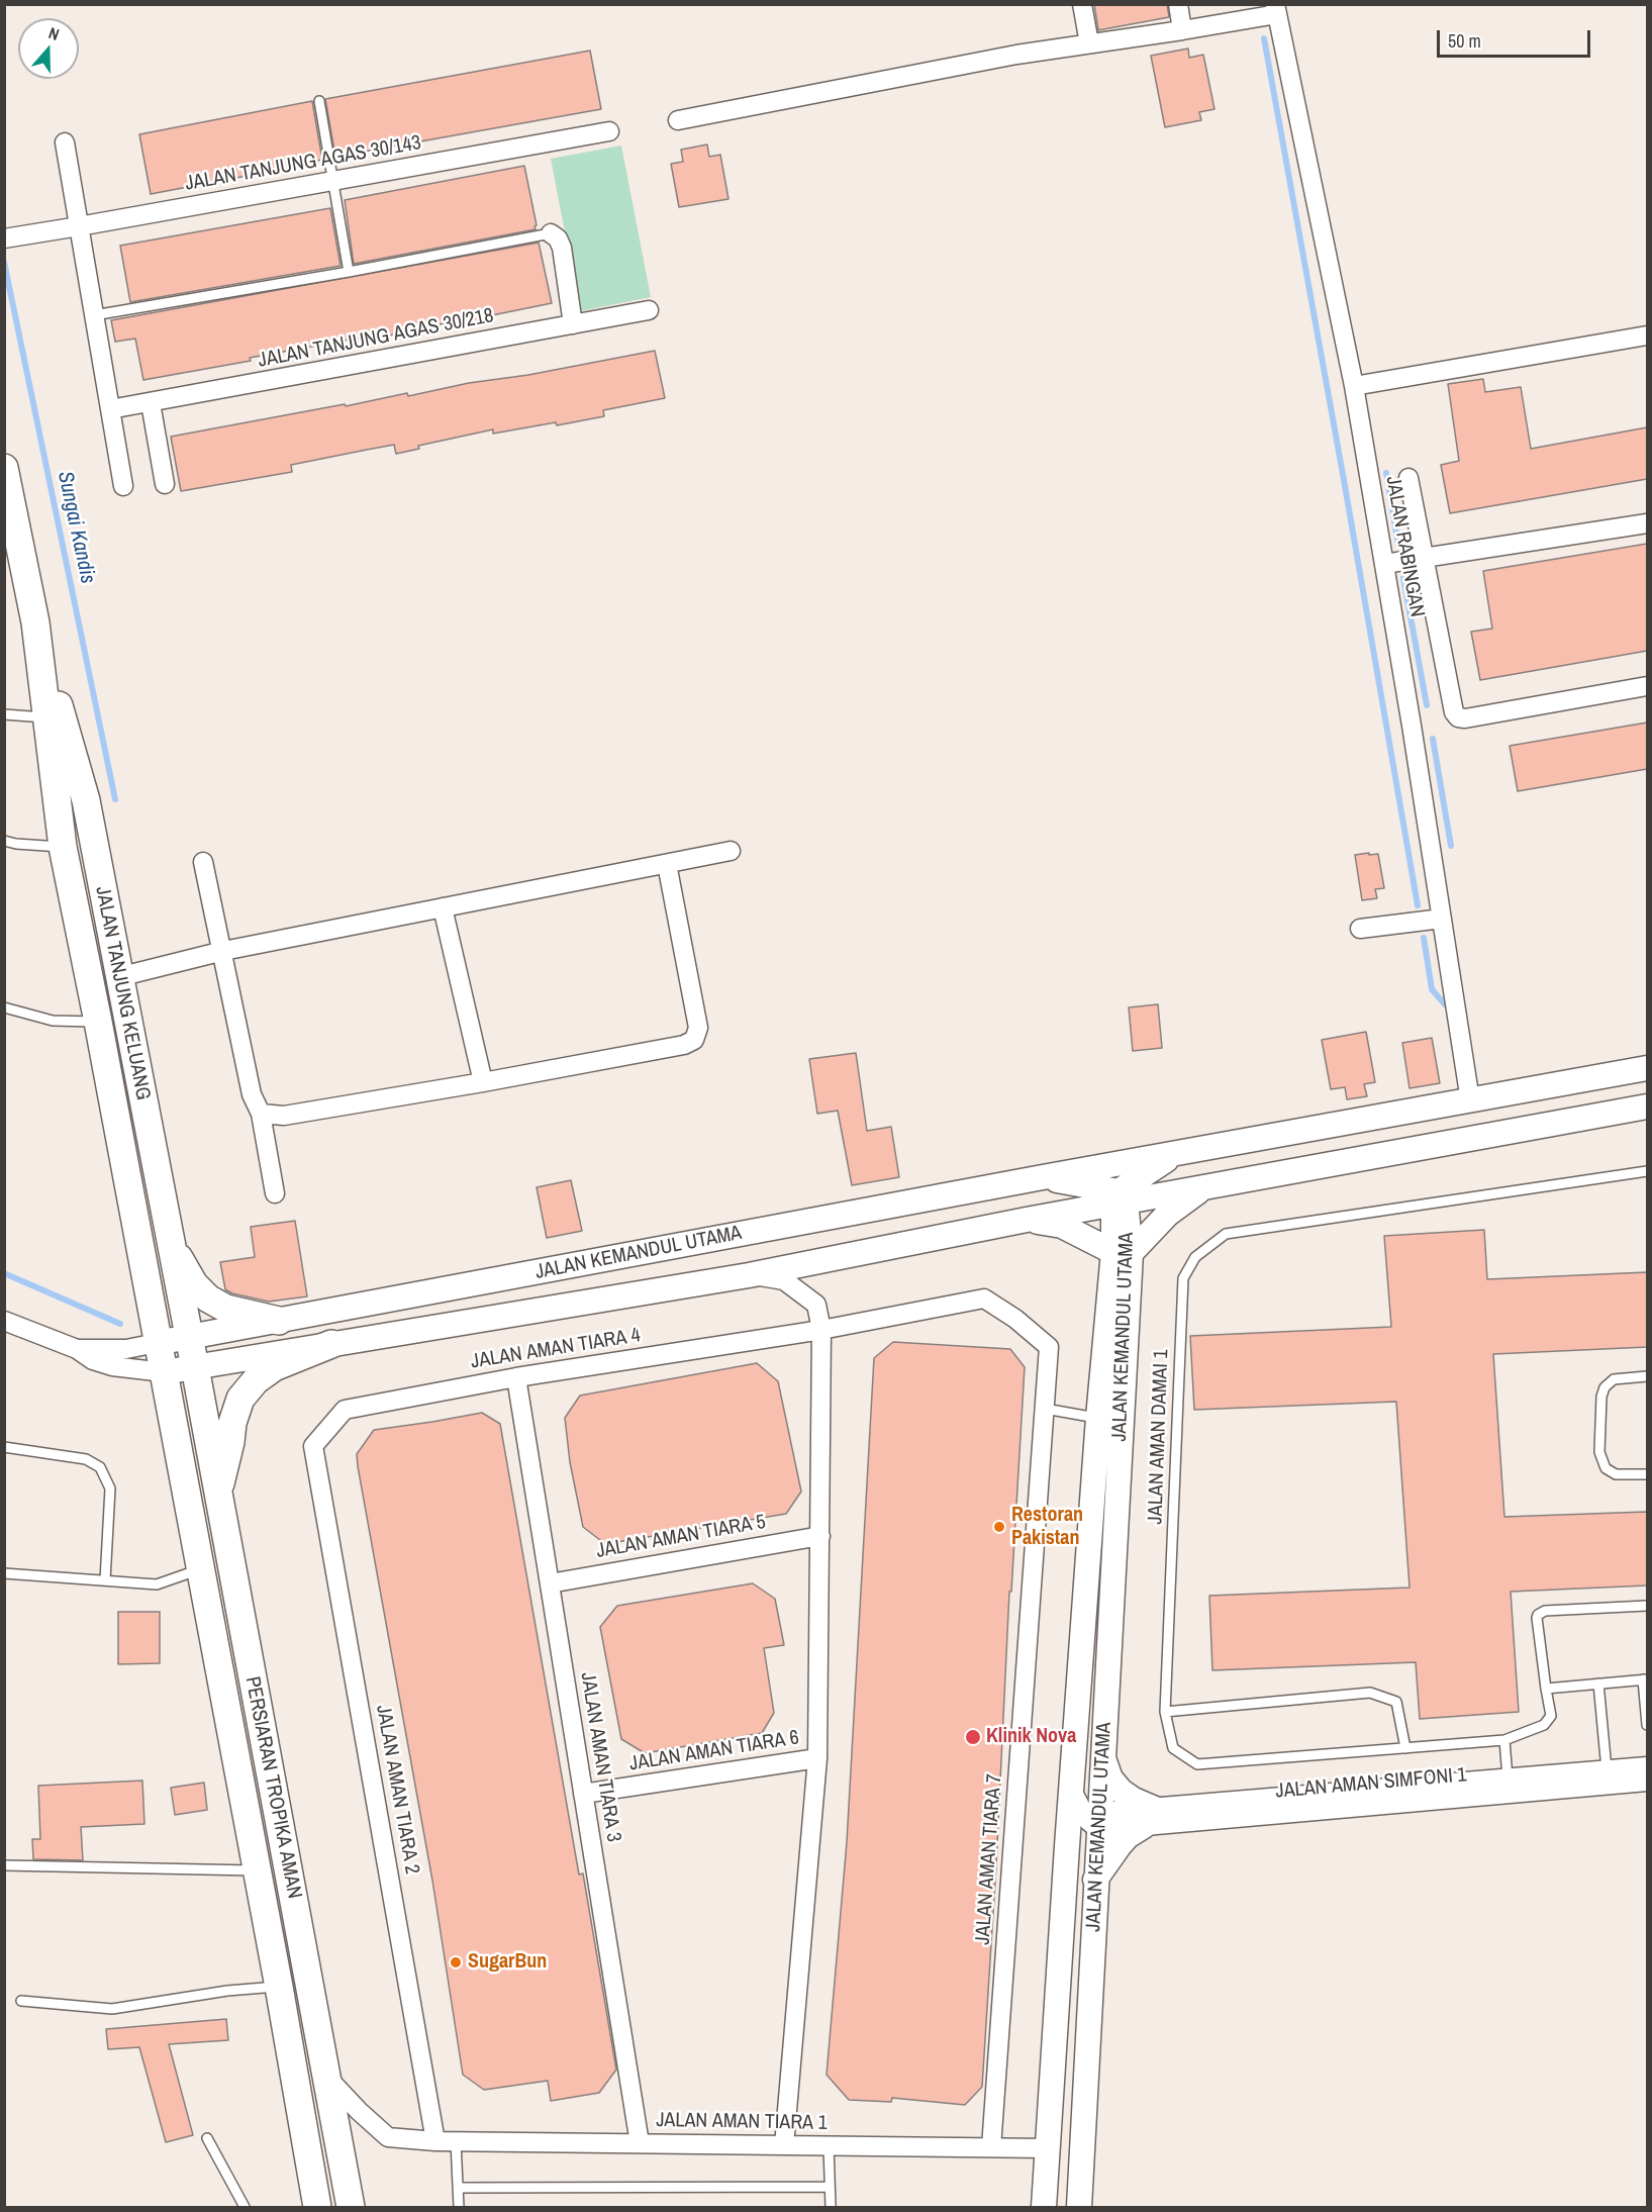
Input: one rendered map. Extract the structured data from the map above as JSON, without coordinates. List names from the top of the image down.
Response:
{
  "streets": {
    "main road": ["JALAN TANJUNG KELUANG", "PERSIARAN TROPIKA AMAN"],
    "street": [
      "JALAN TANJUNG AGAS 30/143",
      "JALAN TANJUNG AGAS 30/218",
      "JALAN RABINGAN",
      "JALAN KEMANDUL UTAMA",
      "JALAN AMAN TIARA 4",
      "JALAN AMAN TIARA 5",
      "JALAN AMAN TIARA 6",
      "JALAN AMAN TIARA 3",
      "JALAN AMAN SIMFONI 1",
      "JALAN AMAN TIARA 2",
      "JALAN AMAN TIARA 7",
      "JALAN AMAN TIARA 1"
    ],
    "lane": ["JALAN AMAN DAMAI 1"]
  },
  "crossings": [
    ["JALAN TANJUNG KELUANG", "JALAN KEMANDUL UTAMA"],
    ["JALAN TANJUNG KELUANG", "PERSIARAN TROPIKA AMAN"],
    ["JALAN KEMANDUL UTAMA", "JALAN AMAN SIMFONI 1"],
    ["JALAN KEMANDUL UTAMA", "PERSIARAN TROPIKA AMAN"],
    ["JALAN KEMANDUL UTAMA", "JALAN AMAN TIARA 1"],
    ["JALAN AMAN TIARA 4", "JALAN AMAN TIARA 3"],
    ["JALAN AMAN TIARA 4", "JALAN AMAN TIARA 2"],
    ["JALAN AMAN TIARA 4", "JALAN AMAN TIARA 7"],
    ["JALAN AMAN TIARA 5", "JALAN AMAN TIARA 3"],
    ["JALAN AMAN TIARA 6", "JALAN AMAN TIARA 3"],
    ["JALAN AMAN TIARA 3", "JALAN AMAN TIARA 1"],
    ["PERSIARAN TROPIKA AMAN", "JALAN AMAN TIARA 1"],
    ["JALAN AMAN TIARA 2", "JALAN AMAN TIARA 1"],
    ["JALAN AMAN TIARA 7", "JALAN AMAN TIARA 1"]
  ],
  "water": ["Sungai Kandis"],
  "places": ["Restoran Pakistan", "Klinik Nova", "SugarBun"],
  "scale_bar": "50 m",
  "north": "top"
}
